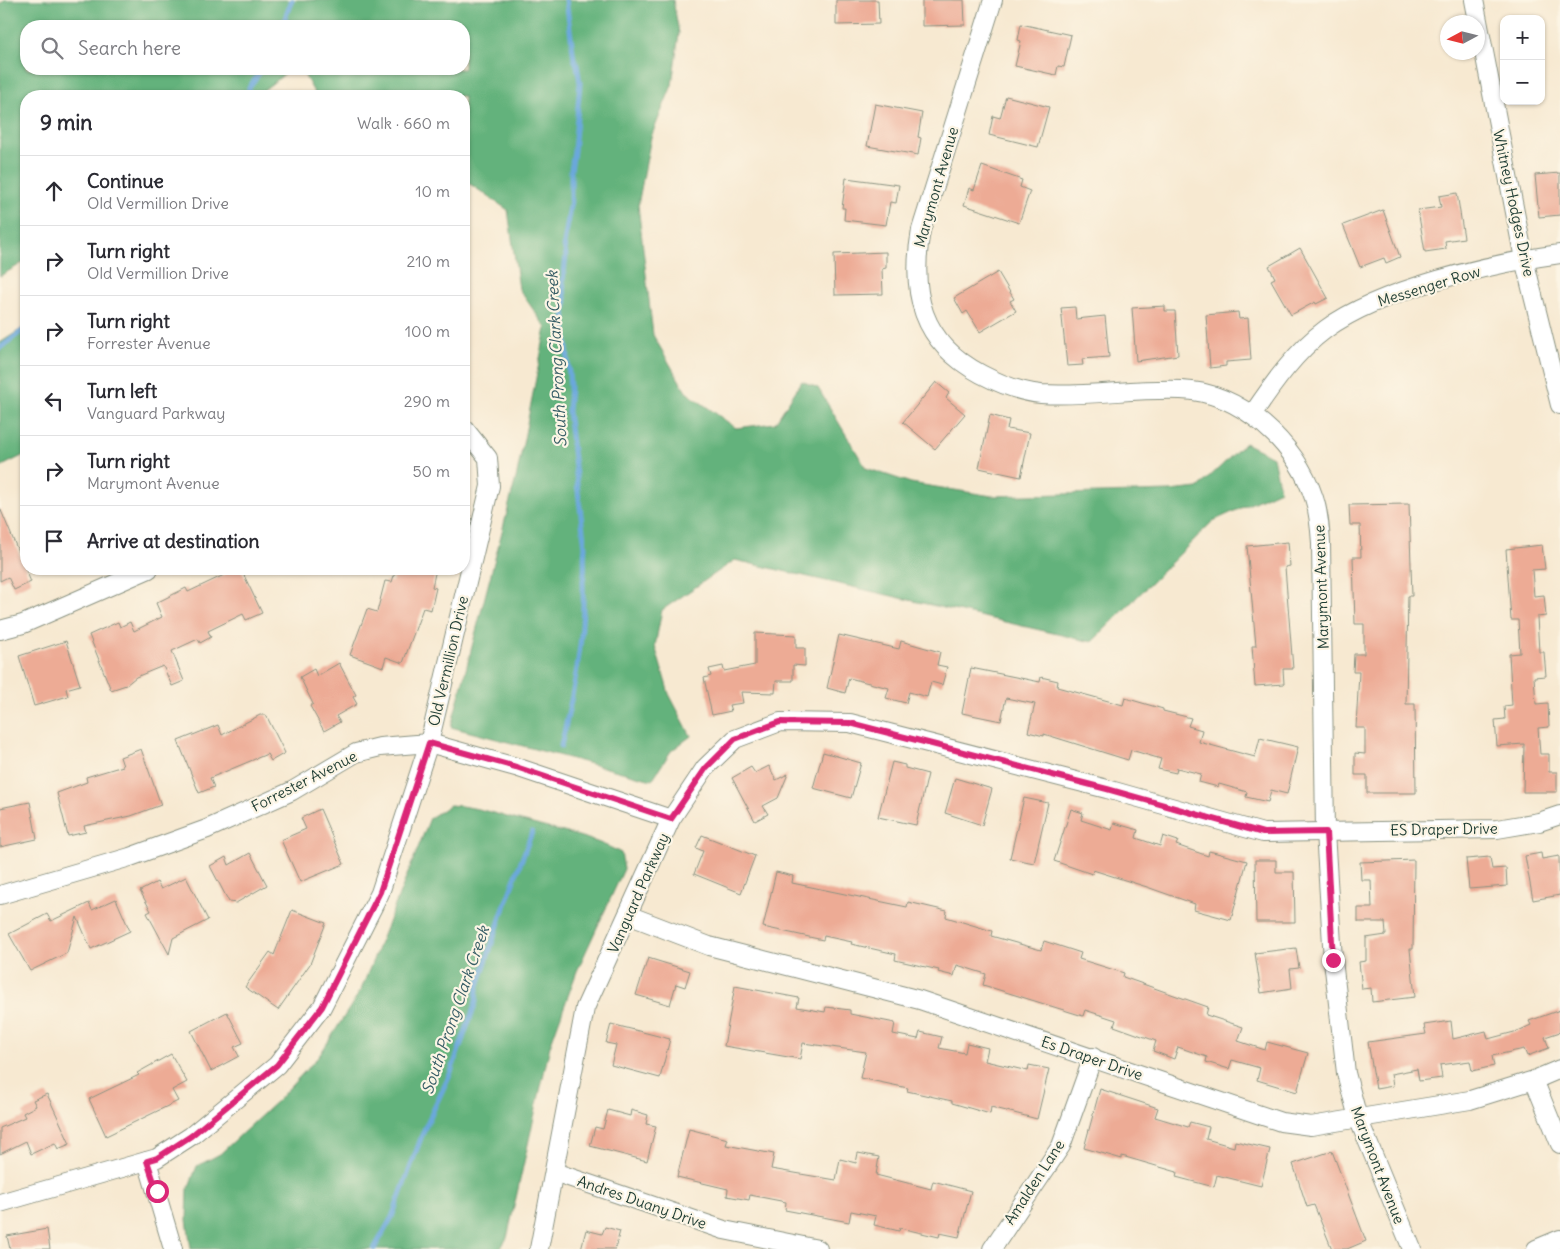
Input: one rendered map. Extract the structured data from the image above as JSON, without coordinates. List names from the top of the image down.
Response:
{
  "streets": {
    "street": [
      "Marymont Avenue",
      "Whitney Hodges Drive",
      "Messenger Row",
      "Old Vermillion Drive",
      "Forrester Avenue",
      "ES Draper Drive",
      "Vanguard Parkway",
      "Es Draper Drive",
      "Amalden Lane",
      "Andres Duany Drive"
    ]
  },
  "crossings": [
    ["Marymont Avenue", "Messenger Row"],
    ["Marymont Avenue", "ES Draper Drive"],
    ["Marymont Avenue", "Vanguard Parkway"],
    ["Marymont Avenue", "Es Draper Drive"],
    ["Whitney Hodges Drive", "Messenger Row"],
    ["Old Vermillion Drive", "Forrester Avenue"],
    ["Forrester Avenue", "Vanguard Parkway"],
    ["ES Draper Drive", "Vanguard Parkway"],
    ["Vanguard Parkway", "Es Draper Drive"],
    ["Vanguard Parkway", "Andres Duany Drive"],
    ["Es Draper Drive", "Amalden Lane"]
  ],
  "water": ["South Prong Clark Creek"],
  "north": "left",
  "page": {
    "map_buttons": ["+", "−"],
    "search": "Search here",
    "heading": ["9 min", "Walk · 660 m"],
    "list": [
      ["Continue", "Old Vermillion Drive", "10 m"],
      ["Turn right", "Old Vermillion Drive", "210 m"],
      ["Turn right", "Forrester Avenue", "100 m"],
      ["Turn left", "Vanguard Parkway", "290 m"],
      ["Turn right", "Marymont Avenue", "50 m"],
      "Arrive at destination"
    ]
  }
}
